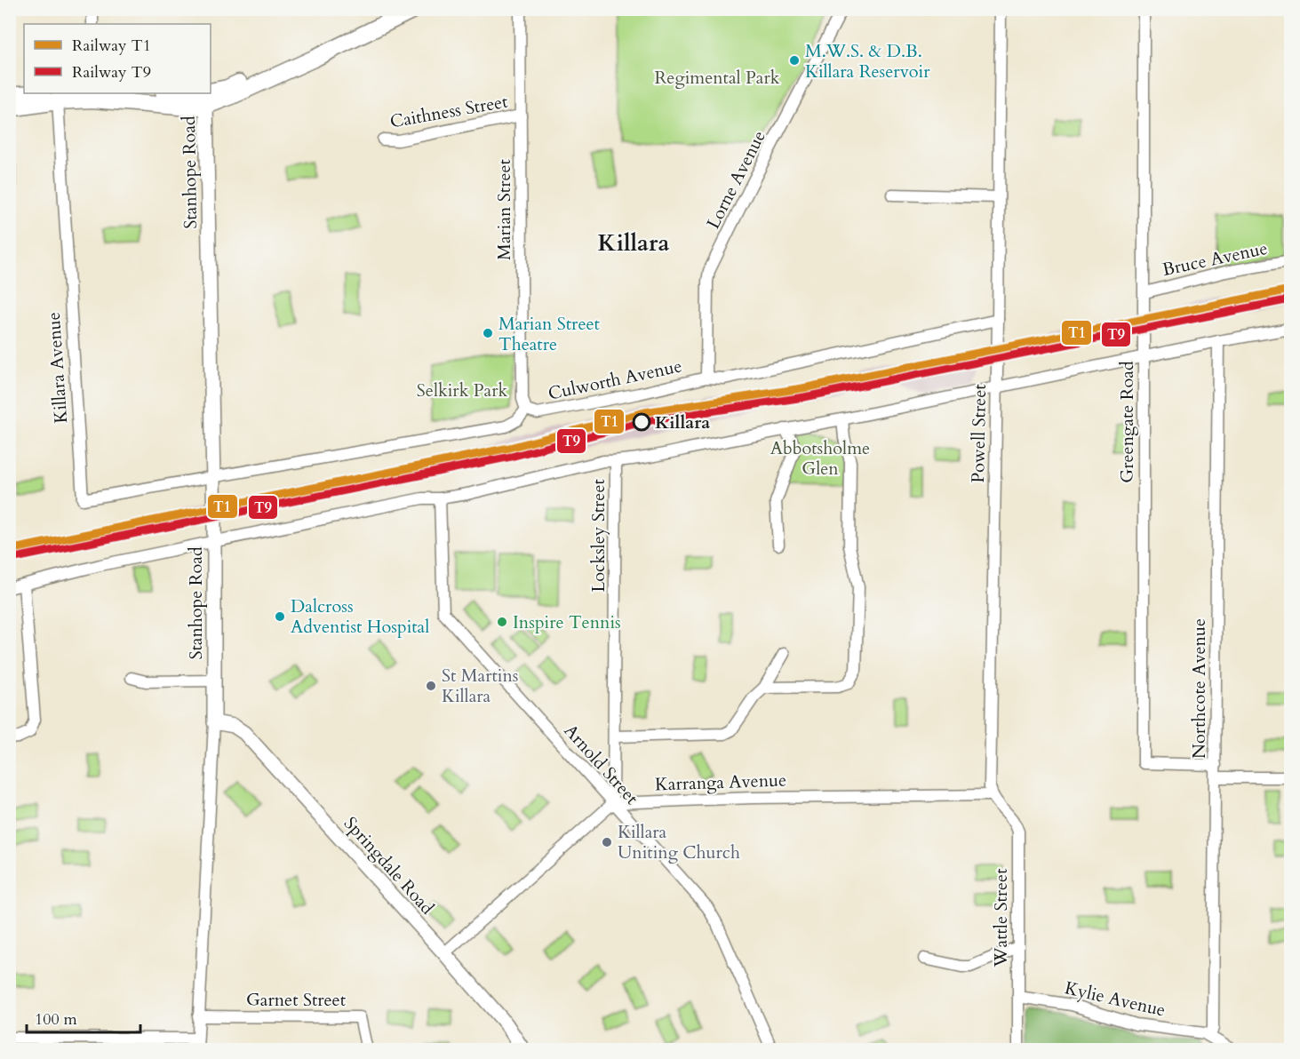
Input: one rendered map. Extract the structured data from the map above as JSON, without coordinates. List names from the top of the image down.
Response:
{
  "streets": {
    "main road": ["Stanhope Road", "Springdale Road"],
    "street": [
      "Caithness Street",
      "Lorne Avenue",
      "Marian Street",
      "Bruce Avenue",
      "Killara Avenue",
      "Culworth Avenue",
      "Greengate Road",
      "Powell Street",
      "Locksley Street",
      "Northcote Avenue",
      "Arnold Street",
      "Karranga Avenue",
      "Wattle Street",
      "Kylie Avenue",
      "Garnet Street"
    ]
  },
  "crossings": [
    ["Caithness Street", "Marian Street"],
    ["Stanhope Road", "Killara Avenue"],
    ["Stanhope Road", "Culworth Avenue"],
    ["Stanhope Road", "Springdale Road"],
    ["Stanhope Road", "Garnet Street"],
    ["Lorne Avenue", "Culworth Avenue"],
    ["Marian Street", "Culworth Avenue"],
    ["Bruce Avenue", "Greengate Road"],
    ["Killara Avenue", "Culworth Avenue"],
    ["Culworth Avenue", "Powell Street"],
    ["Greengate Road", "Northcote Avenue"],
    ["Powell Street", "Karranga Avenue"],
    ["Powell Street", "Wattle Street"],
    ["Locksley Street", "Arnold Street"],
    ["Locksley Street", "Karranga Avenue"],
    ["Northcote Avenue", "Kylie Avenue"],
    ["Arnold Street", "Karranga Avenue"],
    ["Karranga Avenue", "Wattle Street"],
    ["Wattle Street", "Kylie Avenue"]
  ],
  "districts": ["Killara"],
  "parks": ["Regimental Park", "Selkirk Park", "Abbotsholme Glen"],
  "places": [
    "M.W.S. & D.B. Killara Reservoir",
    "Marian Street Theatre",
    "Killara",
    "Dalcross Adventist Hospital",
    "Inspire Tennis",
    "St Martins Killara",
    "Killara Uniting Church"
  ],
  "lines": ["rail line T1", "rail line T9"],
  "legend": ["Railway T1", "Railway T9"],
  "scale_bar": "100 m"
}
